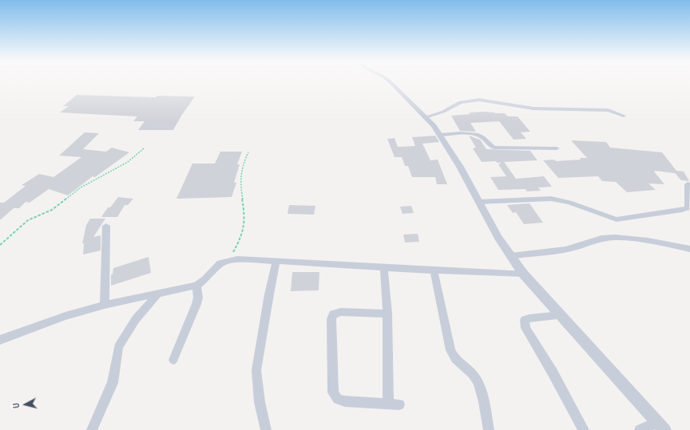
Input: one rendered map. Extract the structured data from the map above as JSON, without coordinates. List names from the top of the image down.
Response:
{
  "north": "left"
}
